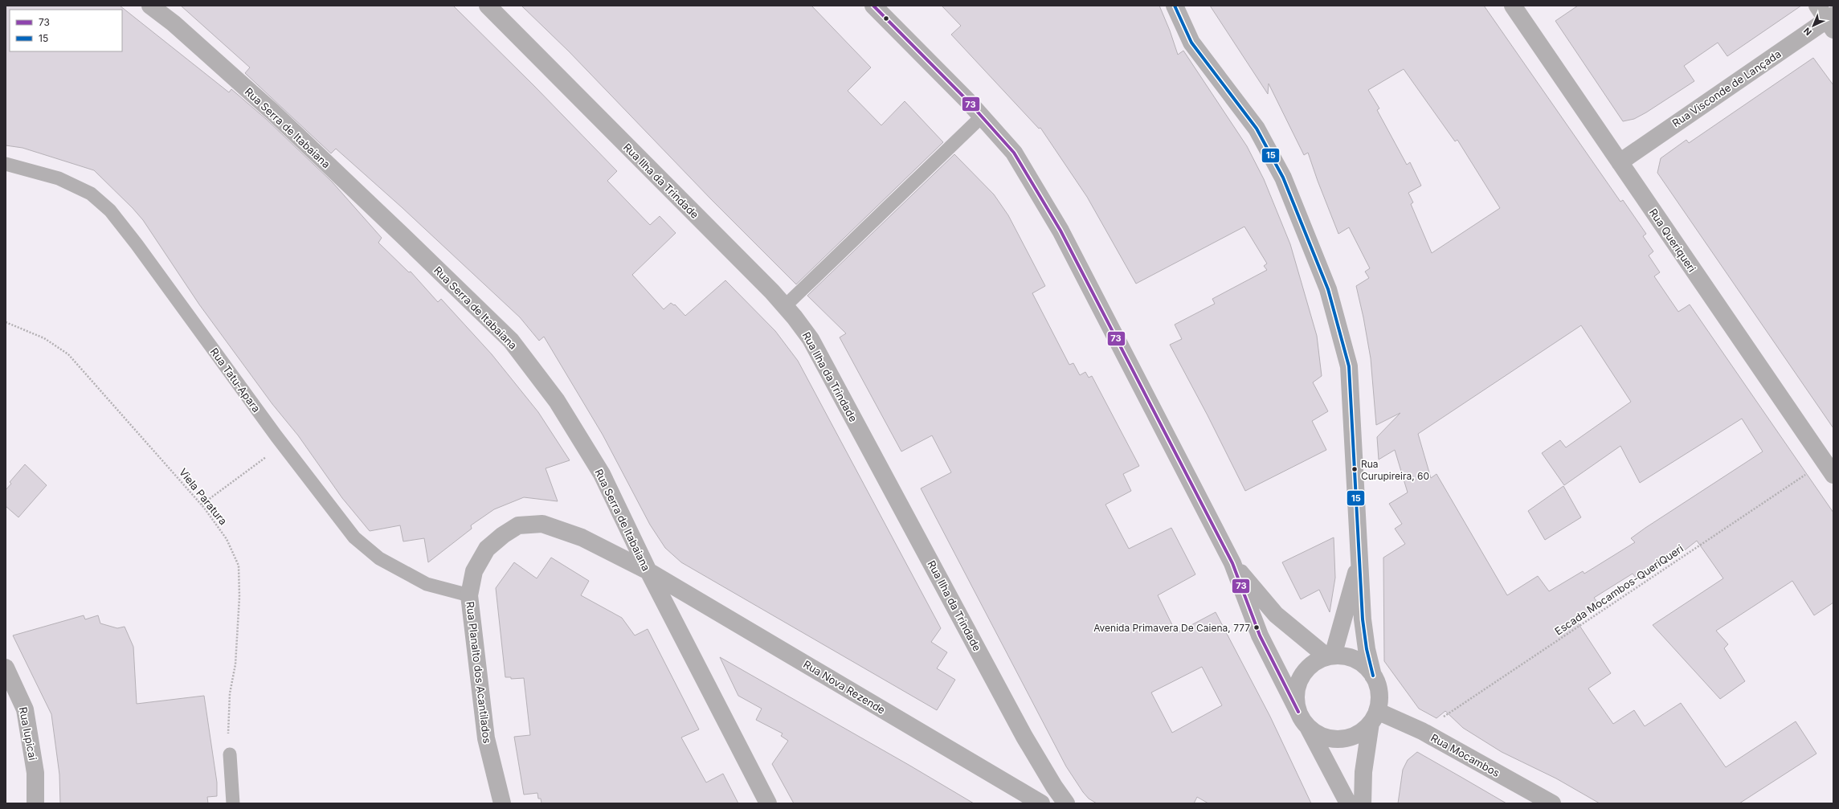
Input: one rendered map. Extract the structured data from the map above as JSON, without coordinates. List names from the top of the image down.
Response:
{
  "streets": {
    "street": [
      "Rua Visconde de Lançada",
      "Rua Serra de Itabaiana",
      "Rua Ilha da Trindade",
      "Rua Queriqueri",
      "Rua Planalto dos Acantilados",
      "Rua Nova Rezende",
      "Rua Iupicai",
      "Rua Mocambos"
    ],
    "lane": ["Rua Tatu-Apara"],
    "path": ["Viela Paratura", "Escada Mocambos-QueriQueri"]
  },
  "crossings": [
    ["Rua Visconde de Lançada", "Rua Queriqueri"],
    ["Rua Serra de Itabaiana", "Rua Planalto dos Acantilados"],
    ["Rua Serra de Itabaiana", "Rua Nova Rezende"],
    ["Rua Queriqueri", "Escada Mocambos-QueriQueri"],
    ["Rua Tatu-Apara", "Rua Planalto dos Acantilados"],
    ["Escada Mocambos-QueriQueri", "Rua Mocambos"],
    ["Rua Planalto dos Acantilados", "Rua Nova Rezende"]
  ],
  "places": ["Rua Curupireira, 60", "Avenida Primavera De Caiena, 777"],
  "lines": ["transit line 73", "transit line 15"],
  "legend": ["73", "15"],
  "north": "bottom left"
}
